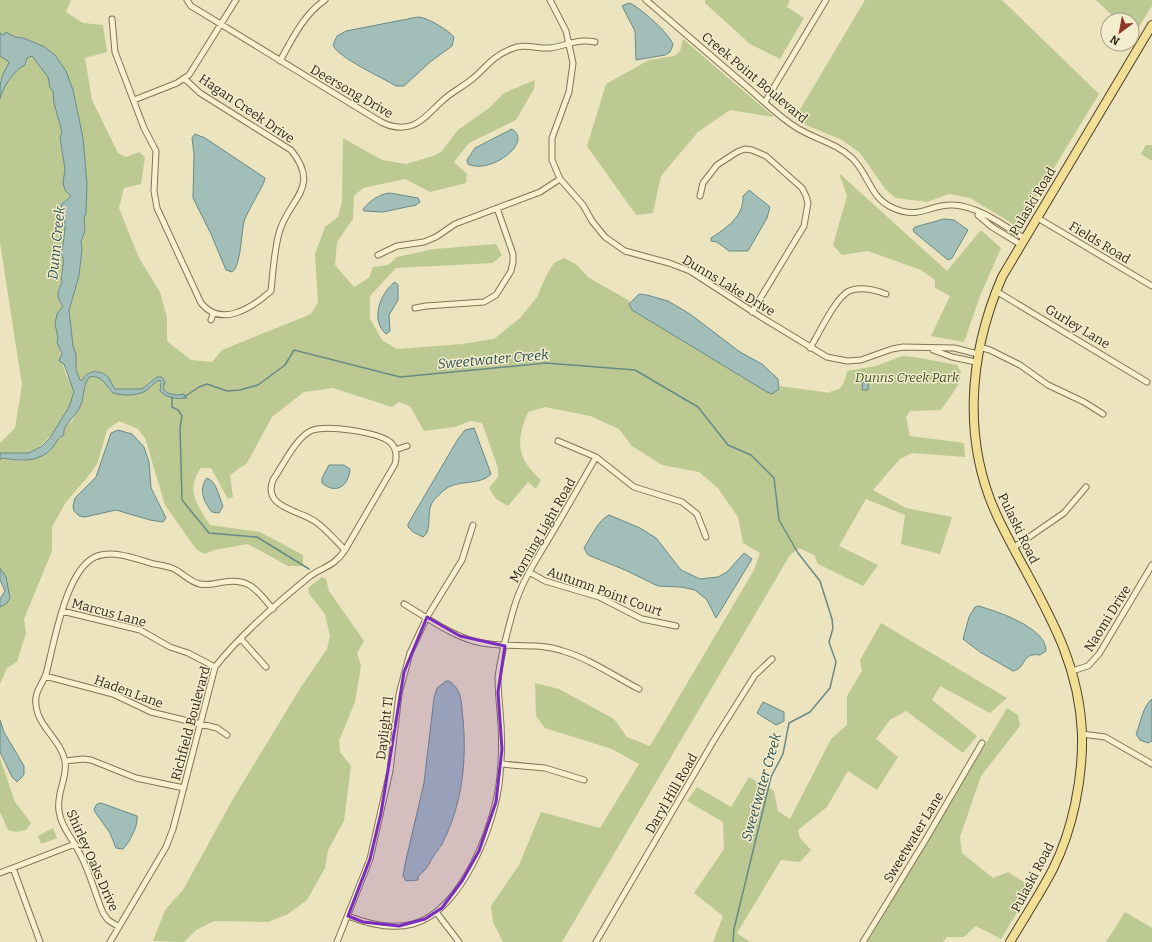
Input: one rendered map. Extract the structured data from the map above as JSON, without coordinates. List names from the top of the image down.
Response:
{
  "streets": {
    "main road": ["Pulaski Road"],
    "street": [
      "Creek Point Boulevard",
      "Deersong Drive",
      "Hagan Creek Drive",
      "Fields Road",
      "Dunns Lake Drive",
      "Gurley Lane",
      "Morning Light Road",
      "Autumn Point Court",
      "Marcus Lane",
      "Naomi Drive",
      "Haden Lane",
      "Richfield Boulevard",
      "Daylight Tl",
      "Daryl Hill Road",
      "Sweetwater Lane",
      "Shirley Oaks Drive"
    ]
  },
  "crossings": [
    ["Creek Point Boulevard", "Pulaski Road"],
    ["Deersong Drive", "Dunns Lake Drive"],
    ["Pulaski Road", "Fields Road"],
    ["Pulaski Road", "Gurley Lane"],
    ["Pulaski Road", "Naomi Drive"],
    ["Morning Light Road", "Autumn Point Court"],
    ["Morning Light Road", "Daylight Tl"],
    ["Marcus Lane", "Richfield Boulevard"],
    ["Haden Lane", "Richfield Boulevard"],
    ["Richfield Boulevard", "Shirley Oaks Drive"]
  ],
  "water": ["Dunn Creek", "Sweetwater Creek"],
  "parks": ["Dunns Creek Park"],
  "north": "bottom left"
}
